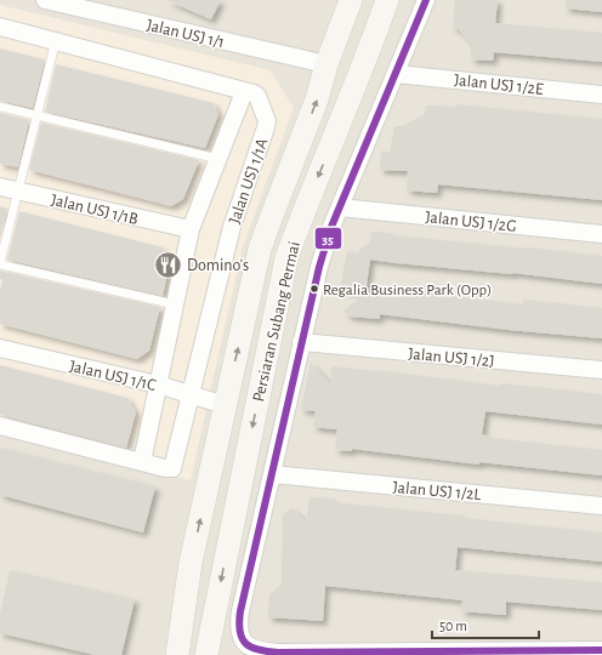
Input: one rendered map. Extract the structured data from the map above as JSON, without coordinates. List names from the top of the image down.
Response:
{
  "streets": {
    "main road": ["Persiaran Subang Permai"],
    "street": [
      "Jalan USJ 1/1",
      "Jalan USJ 1/2E",
      "Jalan USJ 1/1A",
      "Jalan USJ 1/1B",
      "Jalan USJ 1/2G",
      "Jalan USJ 1/2J",
      "Jalan USJ 1/1C",
      "Jalan USJ 1/2L"
    ]
  },
  "crossings": [
    ["Jalan USJ 1/1", "Persiaran Subang Permai"],
    ["Jalan USJ 1/1A", "Jalan USJ 1/1C"],
    ["Persiaran Subang Permai", "Jalan USJ 1/1C"]
  ],
  "places": {
    "restaurant": ["Domino's"],
    "other": ["Regalia Business Park (Opp)"]
  },
  "lines": ["transit line 35"],
  "scale_bar": "50 m"
}
